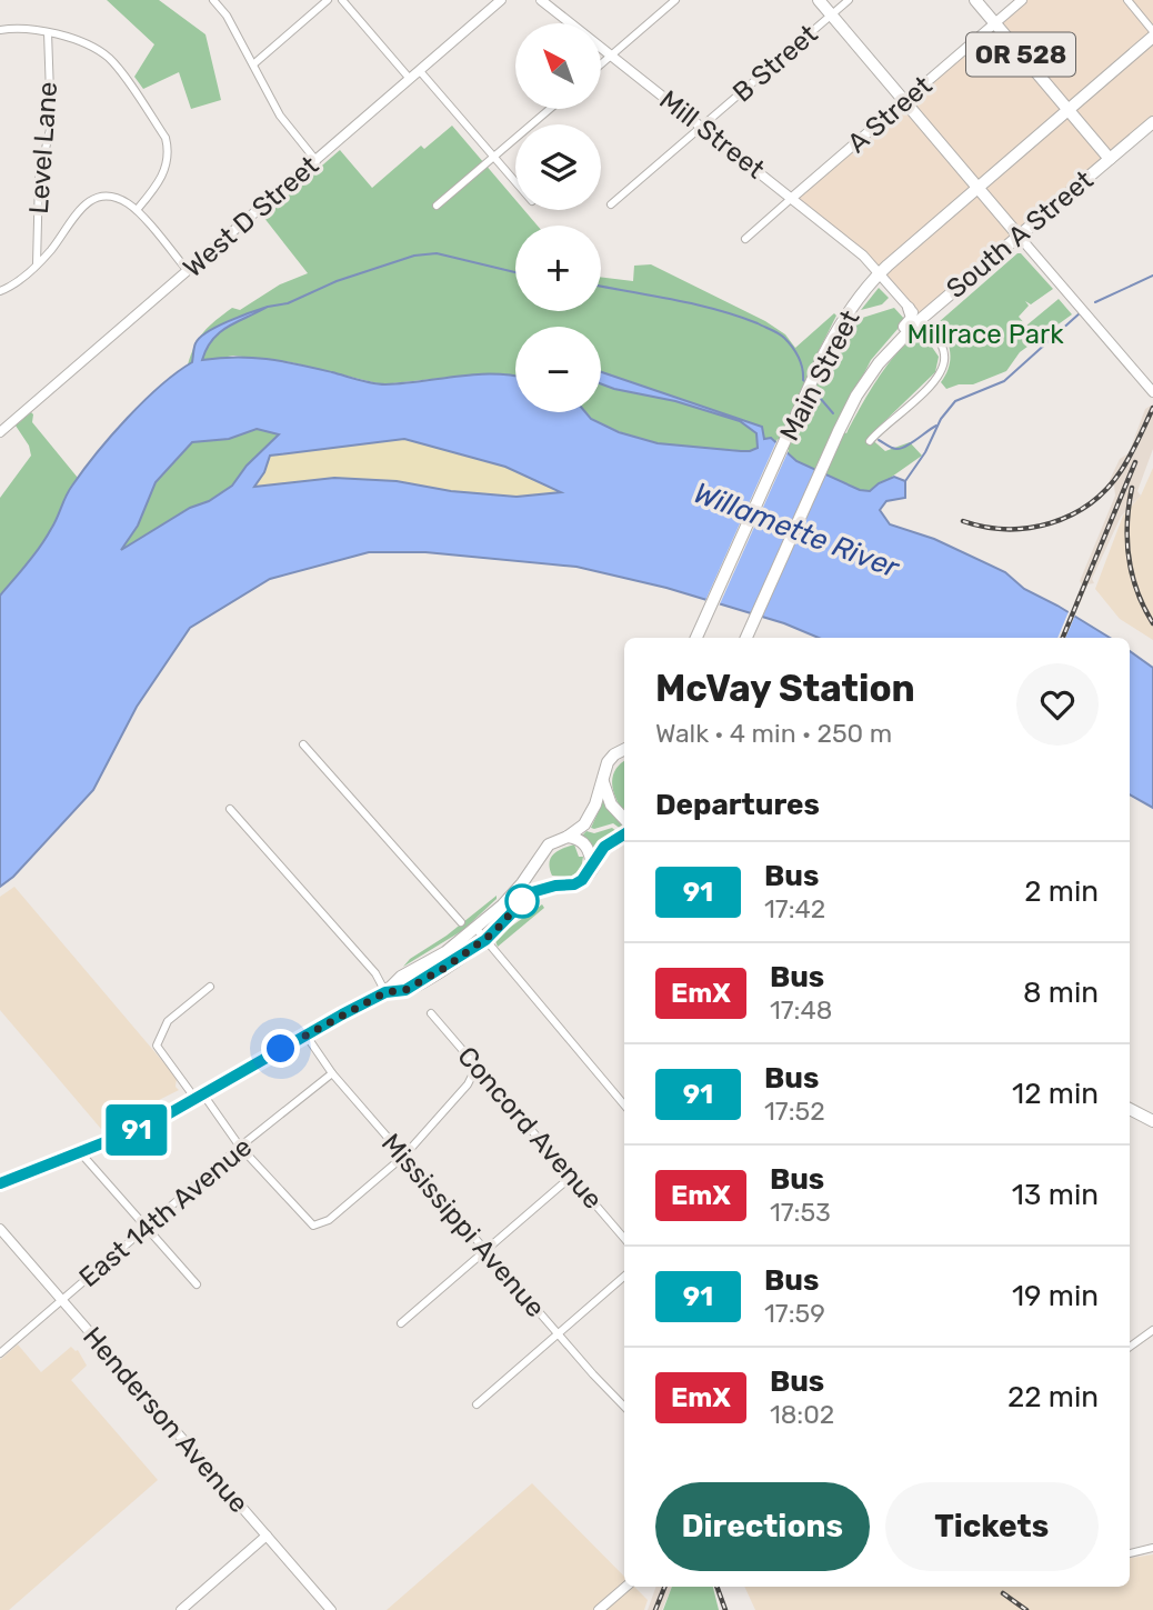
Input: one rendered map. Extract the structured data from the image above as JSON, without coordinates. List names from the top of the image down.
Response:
{
  "streets": {
    "main road": ["OR 528", "South A Street", "Main Street"],
    "street": [
      "B Street",
      "A Street",
      "Mill Street",
      "Level Lane",
      "West D Street",
      "Concord Avenue",
      "East 14th Avenue",
      "Mississippi Avenue",
      "Henderson Avenue"
    ]
  },
  "crossings": [
    ["OR 528", "A Street"],
    ["OR 528", "South A Street"],
    ["OR 528", "Main Street"],
    ["B Street", "Mill Street"],
    ["A Street", "Mill Street"],
    ["Mill Street", "South A Street"],
    ["Mill Street", "Main Street"],
    ["East 14th Avenue", "Mississippi Avenue"],
    ["East 14th Avenue", "Henderson Avenue"]
  ],
  "water": ["Willamette River"],
  "parks": ["Millrace Park"],
  "lines": ["bus line 91"],
  "north": "top left",
  "page": {
    "on_map": "91",
    "map_buttons": ["+", "−"],
    "heading": [
      ["McVay Station", "Walk · 4 min · 250 m"],
      "Departures"
    ],
    "list": [
      {
        "mark": "91",
        "name": "Bus",
        "note": "17:42",
        "value": "2 min"
      },
      {
        "mark": "EmX",
        "name": "Bus",
        "note": "17:48",
        "value": "8 min"
      },
      {
        "mark": "91",
        "name": "Bus",
        "note": "17:52",
        "value": "12 min"
      },
      {
        "mark": "EmX",
        "name": "Bus",
        "note": "17:53",
        "value": "13 min"
      },
      {
        "mark": "91",
        "name": "Bus",
        "note": "17:59",
        "value": "19 min"
      },
      {
        "mark": "EmX",
        "name": "Bus",
        "note": "18:02",
        "value": "22 min"
      }
    ],
    "buttons": ["Directions", "Tickets"]
  }
}
